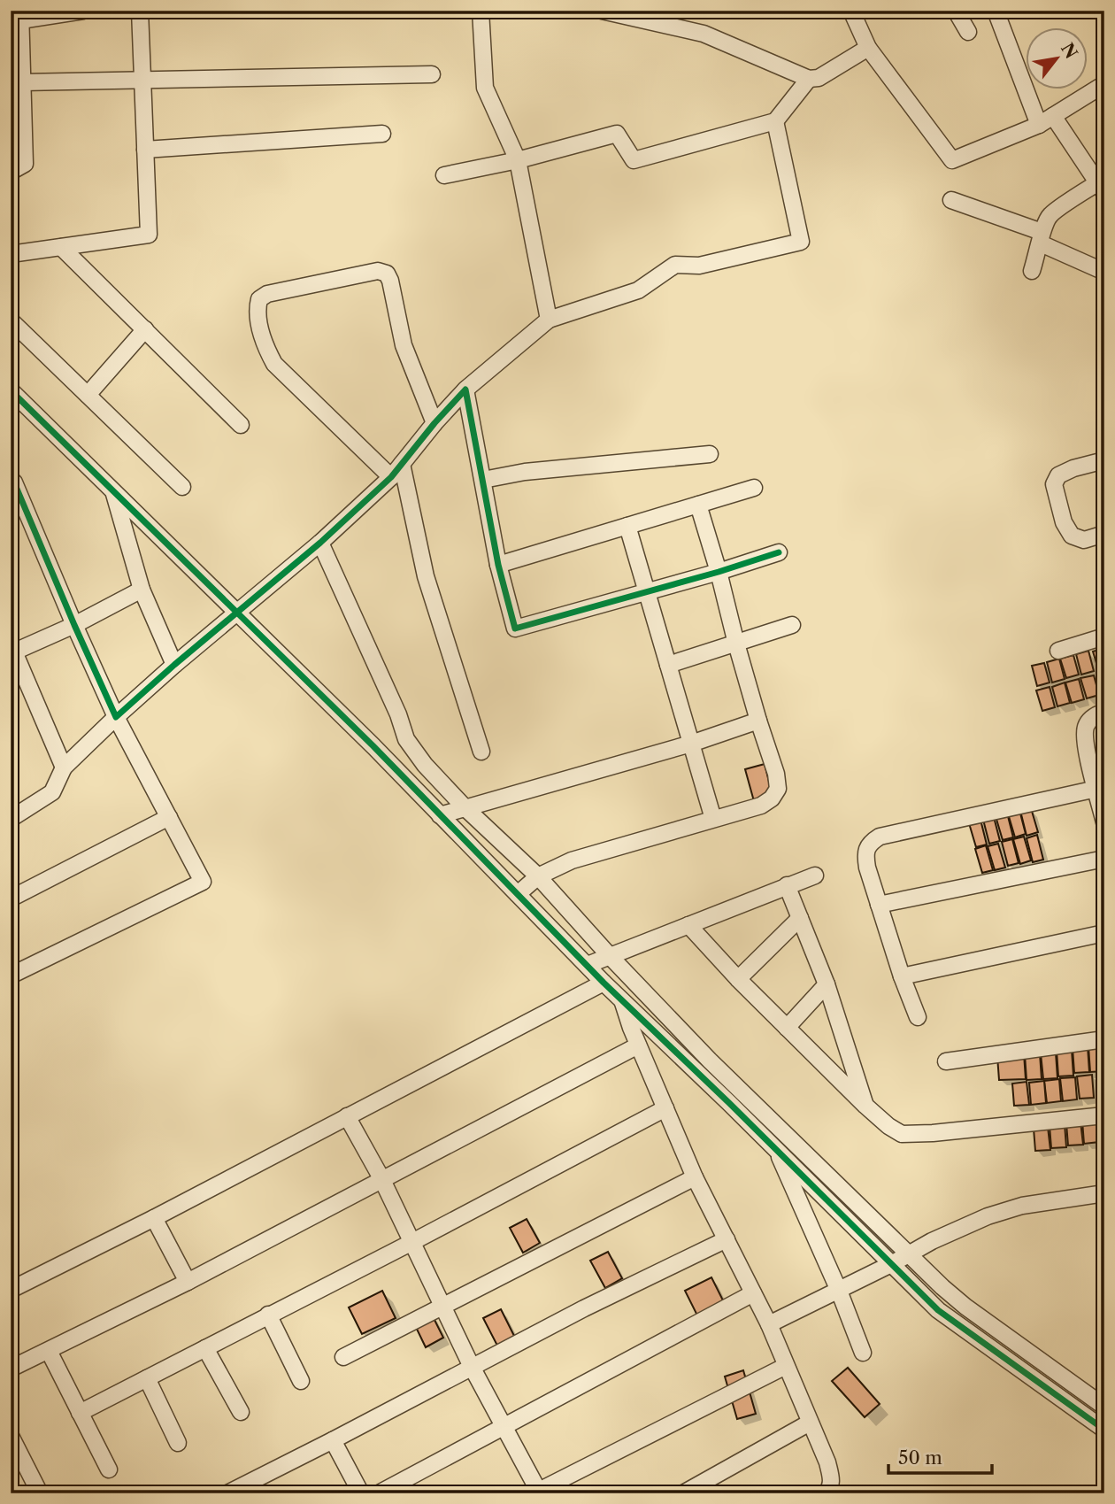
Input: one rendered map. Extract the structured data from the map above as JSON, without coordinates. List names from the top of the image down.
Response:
{
  "scale_bar": "50 m",
  "north": "top right"
}
